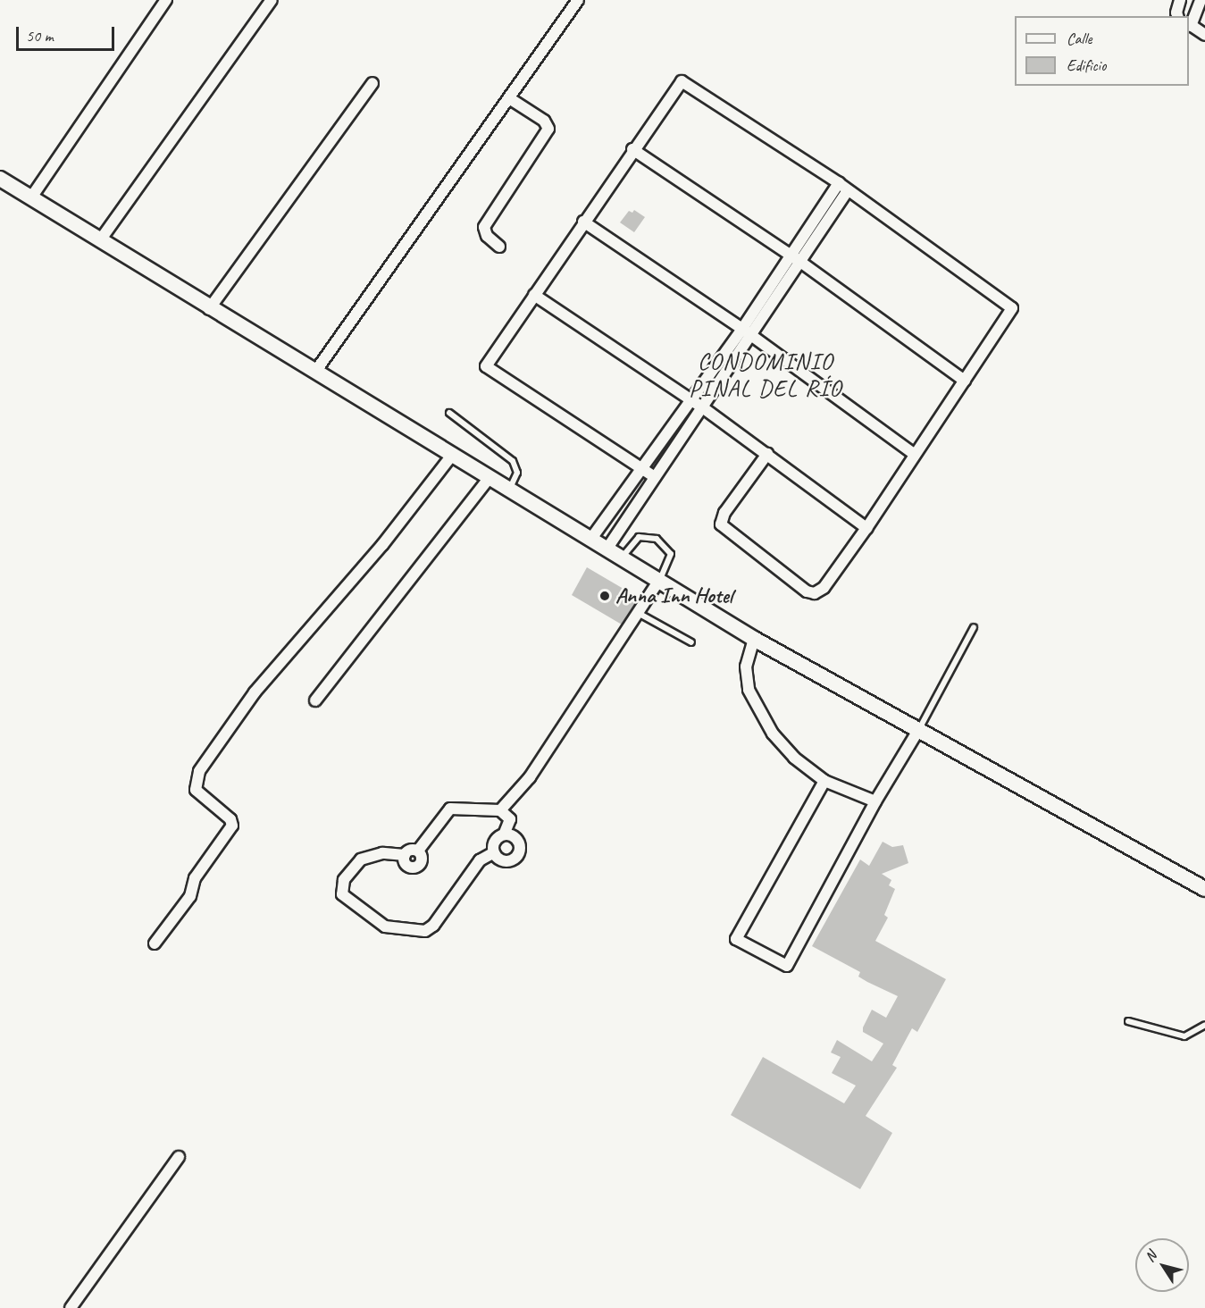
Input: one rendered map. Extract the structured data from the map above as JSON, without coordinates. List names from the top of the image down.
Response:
{
  "districts": ["CONDOMINIO PINAL DEL RÍO"],
  "places": ["Anna Inn Hotel"],
  "legend": ["Calle", "Edificio"],
  "scale_bar": "50 m",
  "north": "top left"
}
